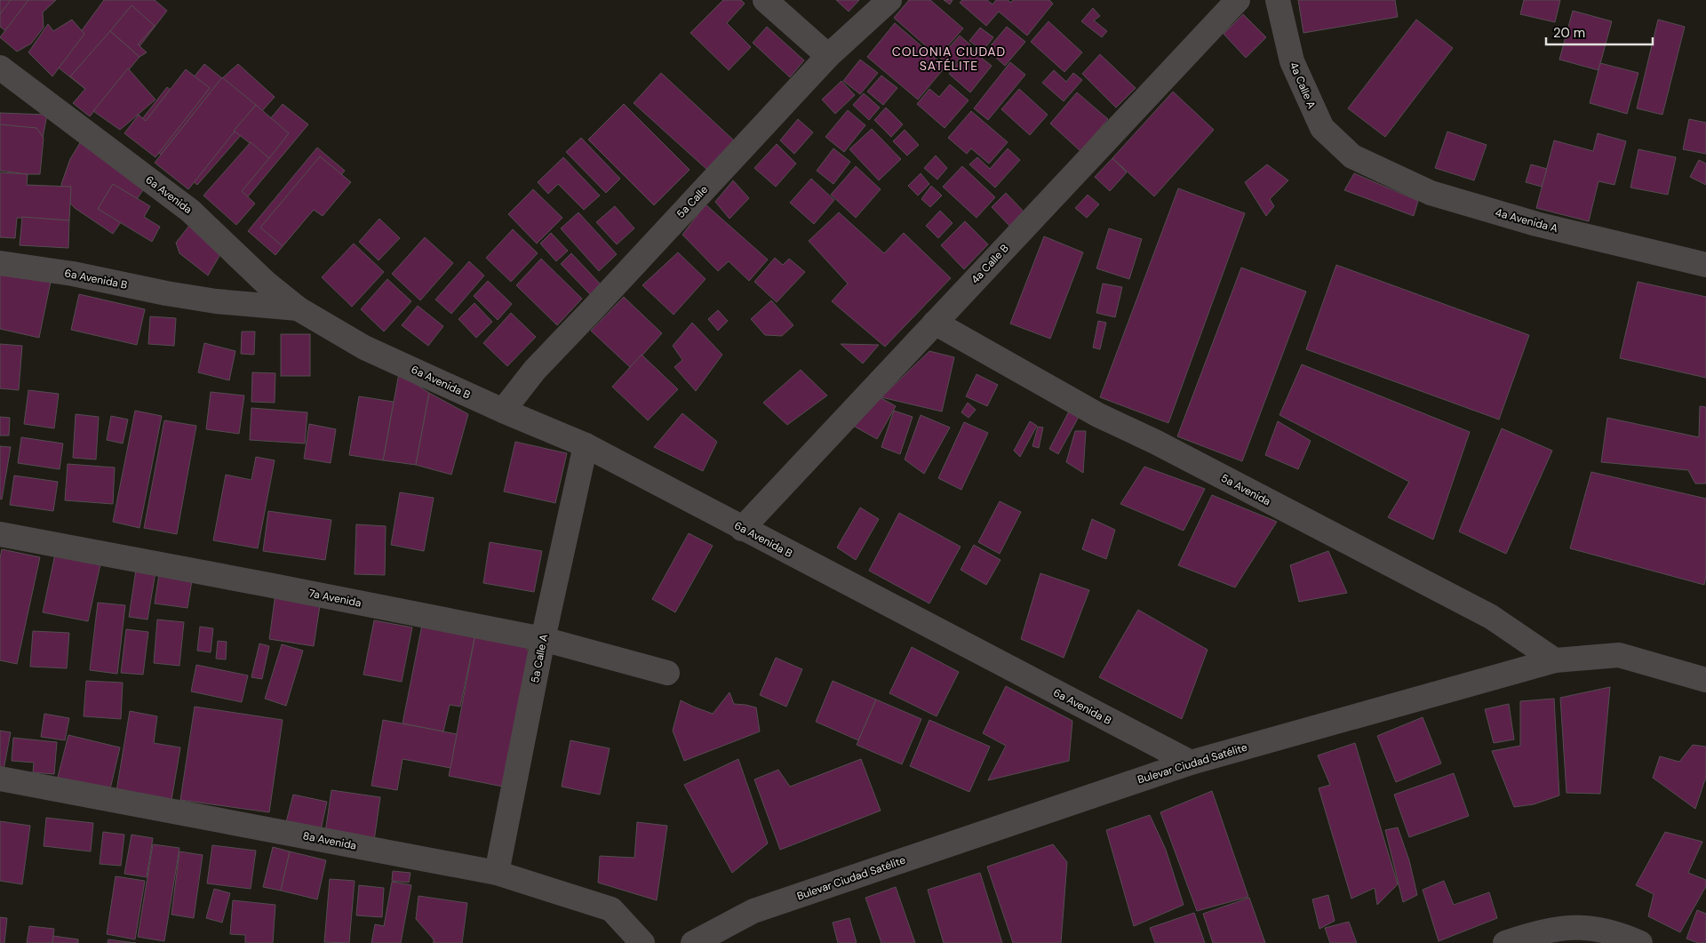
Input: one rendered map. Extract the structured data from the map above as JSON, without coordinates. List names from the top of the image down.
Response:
{
  "streets": {
    "street": [
      "4a Calle A",
      "6a Avenida",
      "5a Calle",
      "4a Avenida A",
      "4a Calle B",
      "6a Avenida B",
      "5a Avenida",
      "7a Avenida",
      "5a Calle A",
      "Bulevar Ciudad Satélite",
      "8a Avenida"
    ]
  },
  "crossings": [
    ["4a Calle A", "4a Avenida A"],
    ["6a Avenida", "6a Avenida B"],
    ["5a Calle", "6a Avenida B"],
    ["4a Calle B", "6a Avenida B"],
    ["4a Calle B", "5a Avenida"],
    ["6a Avenida B", "5a Calle A"],
    ["6a Avenida B", "Bulevar Ciudad Satélite"],
    ["5a Avenida", "Bulevar Ciudad Satélite"],
    ["7a Avenida", "5a Calle A"],
    ["5a Calle A", "8a Avenida"]
  ],
  "districts": ["COLONIA CIUDAD SATÉLITE"],
  "scale_bar": "20 m"
}
